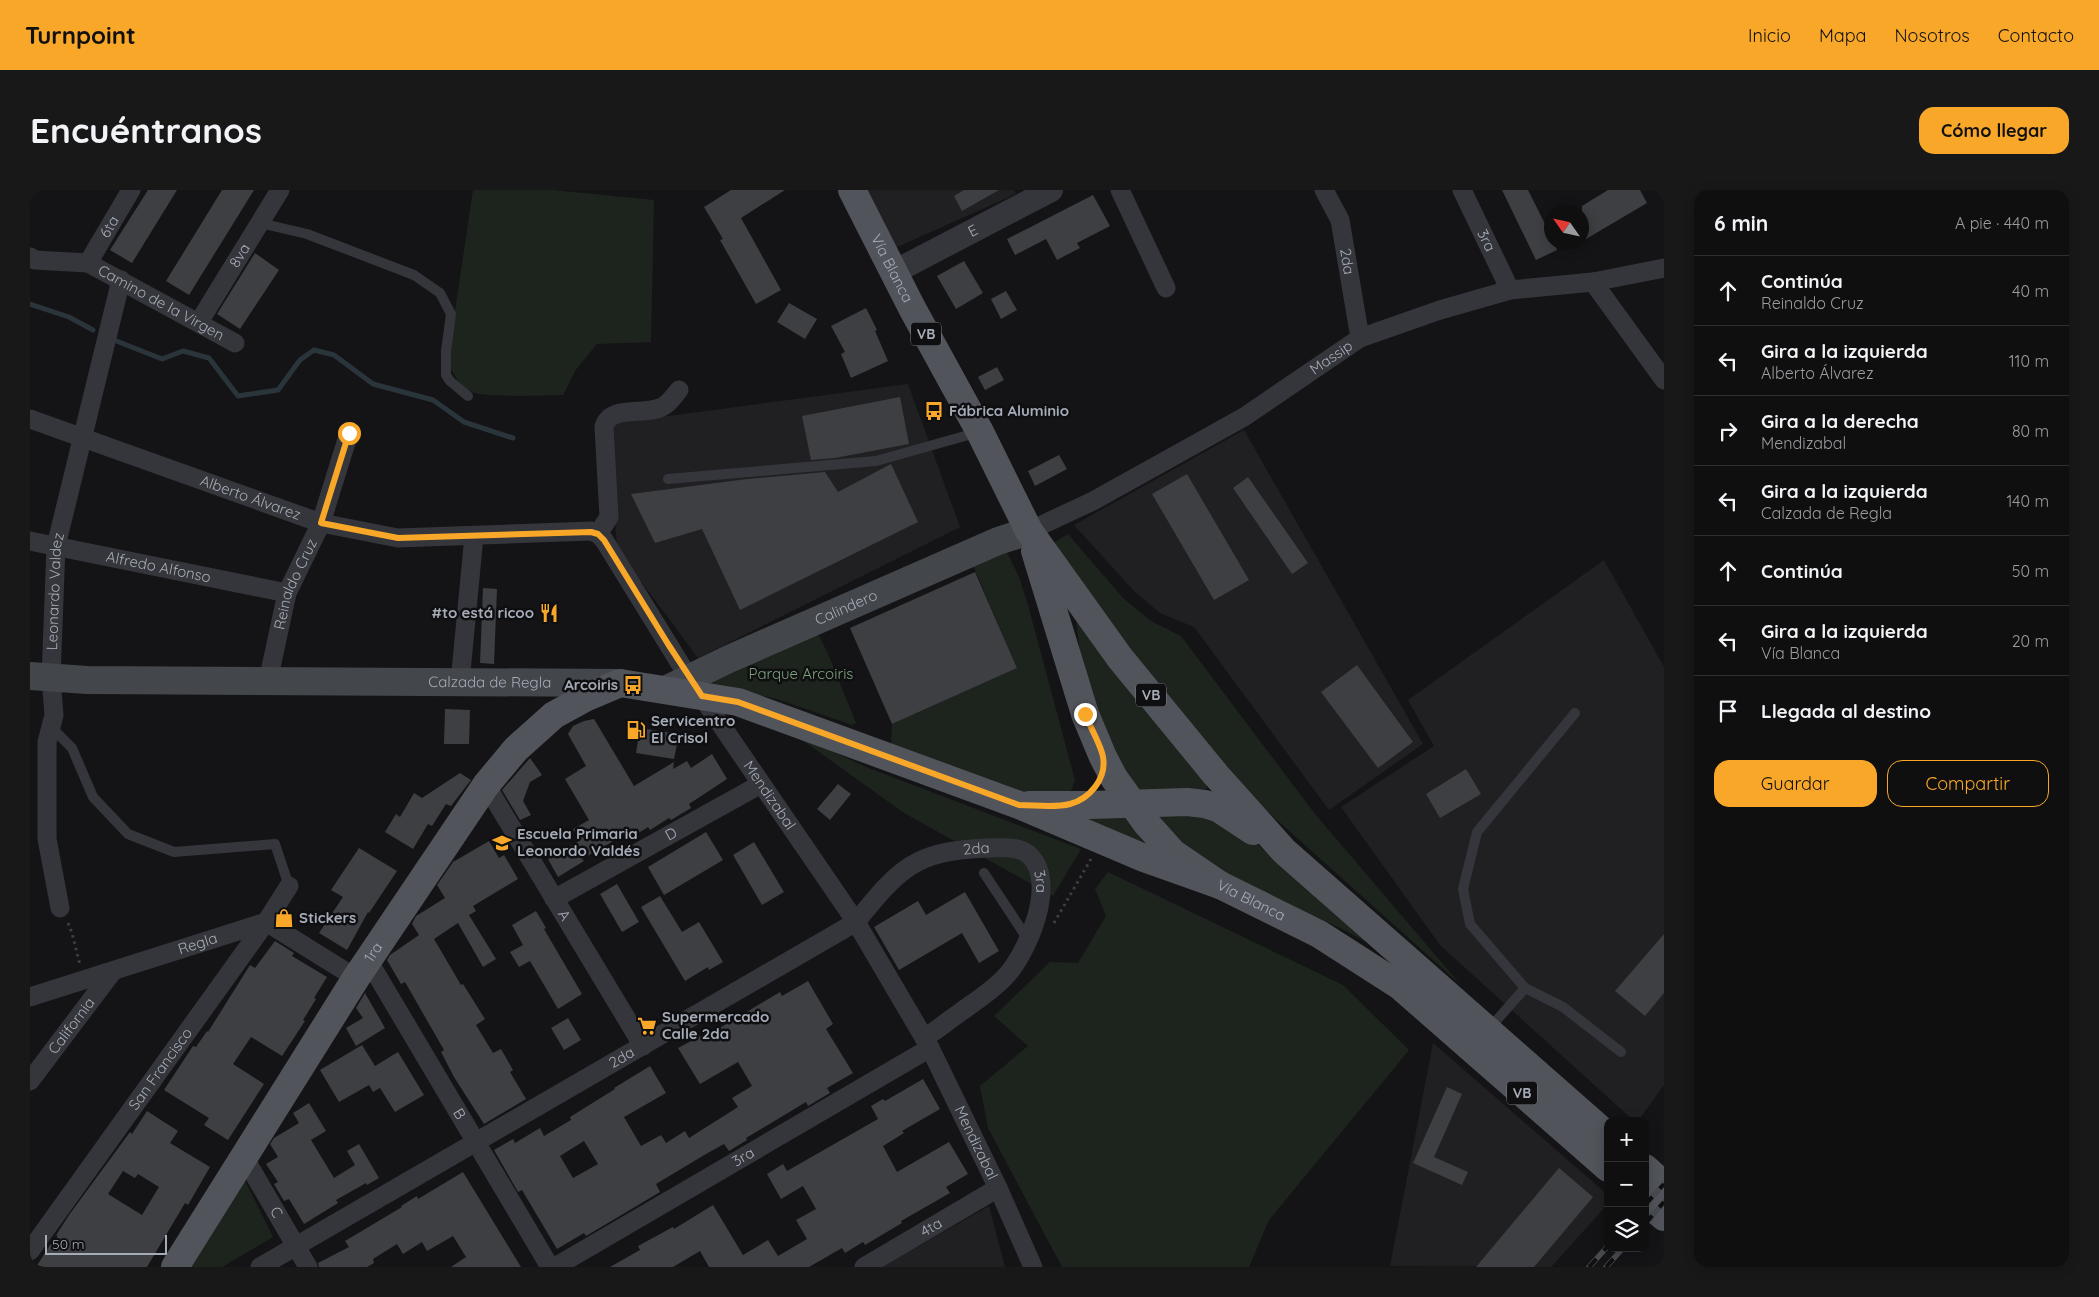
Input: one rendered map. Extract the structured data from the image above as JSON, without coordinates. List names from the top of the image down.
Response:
{
  "streets": {
    "main road": [
      "Vía Blanca",
      "VB",
      "Calindero",
      "Calzada de Regla",
      "1ra"
    ],
    "street": [
      "6ta",
      "E",
      "3ra",
      "8va",
      "2da",
      "Camino de la Virgen",
      "Massip",
      "Alberto Álvarez",
      "Alfredo Alfonso",
      "Reinaldo Cruz",
      "Leonardo Valdez",
      "Mendizabal",
      "D",
      "A",
      "Regla",
      "California",
      "San Francisco",
      "B",
      "C",
      "4ta"
    ]
  },
  "crossings": [
    ["6ta", "Camino de la Virgen"],
    ["E", "Vía Blanca"],
    ["3ra", "2da"],
    ["3ra", "Massip"],
    ["3ra", "Mendizabal"],
    ["8va", "Camino de la Virgen"],
    ["2da", "Massip"],
    ["2da", "Mendizabal"],
    ["2da", "A"],
    ["2da", "B"],
    ["2da", "C"],
    ["Vía Blanca", "Massip"],
    ["Vía Blanca", "Calindero"],
    ["Vía Blanca", "Calzada de Regla"],
    ["Camino de la Virgen", "Leonardo Valdez"],
    ["Massip", "Calindero"],
    ["Alberto Álvarez", "Reinaldo Cruz"],
    ["Alberto Álvarez", "Leonardo Valdez"],
    ["Alberto Álvarez", "Mendizabal"],
    ["Alfredo Alfonso", "Reinaldo Cruz"],
    ["Alfredo Alfonso", "Leonardo Valdez"],
    ["Reinaldo Cruz", "Calzada de Regla"],
    ["Leonardo Valdez", "Calzada de Regla"],
    ["Calindero", "Calzada de Regla"],
    ["Calindero", "Mendizabal"],
    ["Calzada de Regla", "Mendizabal"],
    ["Calzada de Regla", "1ra"],
    ["Mendizabal", "D"],
    ["Mendizabal", "4ta"],
    ["D", "A"],
    ["A", "1ra"],
    ["Regla", "California"],
    ["Regla", "San Francisco"],
    ["1ra", "B"],
    ["1ra", "C"]
  ],
  "parks": ["Parque Arcoiris"],
  "places": {
    "bus stop": ["Fábrica Aluminio", "Arcoiris"],
    "restaurant": ["#to está ricoo"],
    "fuel station": ["Servicentro El Crisol"],
    "school or university": ["Escuela Primaria Leonordo Valdés"],
    "shop": ["Stickers"],
    "supermarket": ["Supermercado Calle 2da"]
  },
  "scale_bar": "50 m",
  "north": "top left",
  "page": {
    "header": "Turnpoint",
    "nav": [
      "Inicio",
      "Mapa",
      "Nosotros",
      "Contacto"
    ],
    "buttons": [
      "Cómo llegar",
      ["Guardar", "Compartir"]
    ],
    "title": "Encuéntranos",
    "heading": ["6 min", "A pie · 440 m"],
    "list": [
      ["Continúa", "Reinaldo Cruz", "40 m"],
      ["Gira a la izquierda", "Alberto Álvarez", "110 m"],
      ["Gira a la derecha", "Mendizabal", "80 m"],
      ["Gira a la izquierda", "Calzada de Regla", "140 m"],
      ["Continúa", "50 m"],
      ["Gira a la izquierda", "Vía Blanca", "20 m"],
      "Llegada al destino"
    ],
    "map_buttons": ["+", "−"],
    "scale": "50 m"
  }
}
